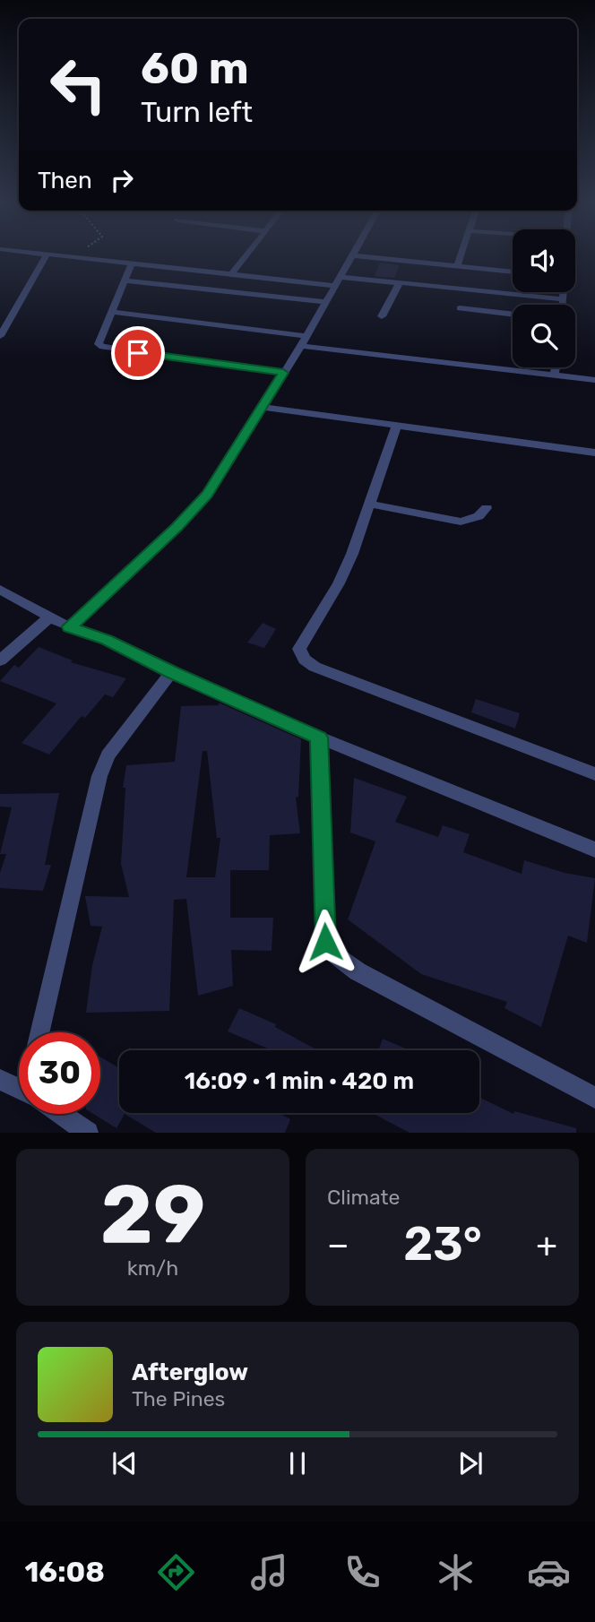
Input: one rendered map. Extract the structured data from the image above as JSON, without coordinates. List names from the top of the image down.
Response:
{
  "page": {
    "turn": ["60 m", "Turn left"],
    "then": "Then",
    "limit": "30",
    "trip": "16:09 · 1 min · 420 m",
    "tile": [
      ["29", "km/h"],
      "Climate"
    ],
    "heat": ["−", "23°", "+"],
    "song": ["Afterglow", "The Pines"],
    "tabs": "16:08"
  }
}
